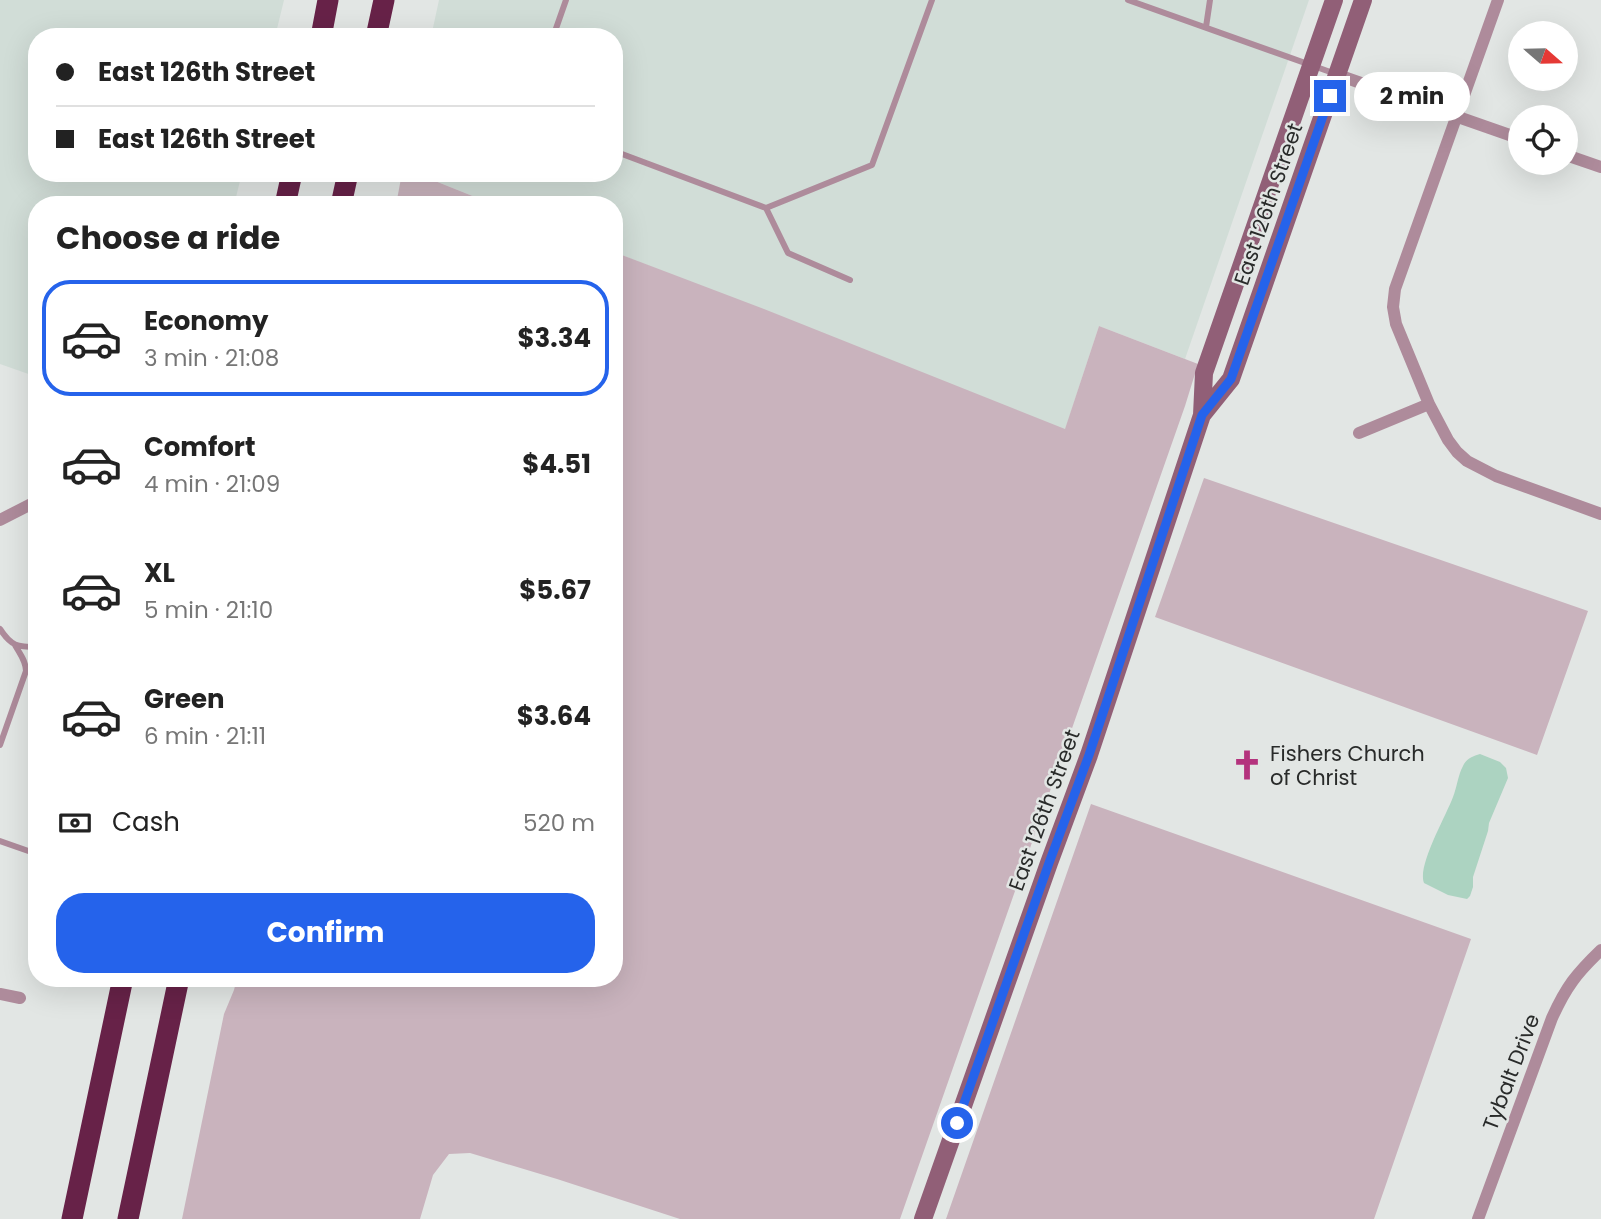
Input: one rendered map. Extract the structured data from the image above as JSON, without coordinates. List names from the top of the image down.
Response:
{
  "streets": {
    "main road": ["East 126th Street"],
    "street": ["Tybalt Drive"]
  },
  "places": {
    "church": ["Fishers Church of Christ"]
  },
  "north": "right",
  "page": {
    "banner": ["East 126th Street", "East 126th Street"],
    "bubble": "2 min",
    "heading": "Choose a ride",
    "list": [
      {
        "name": "Economy",
        "note": "3 min · 21:08",
        "value": "$3.34"
      },
      {
        "name": "Comfort",
        "note": "4 min · 21:09",
        "value": "$4.51"
      },
      {
        "name": "XL",
        "note": "5 min · 21:10",
        "value": "$5.67"
      },
      {
        "name": "Green",
        "note": "6 min · 21:11",
        "value": "$3.64"
      }
    ],
    "pay": ["Cash", "520 m"],
    "buttons": "Confirm"
  }
}
